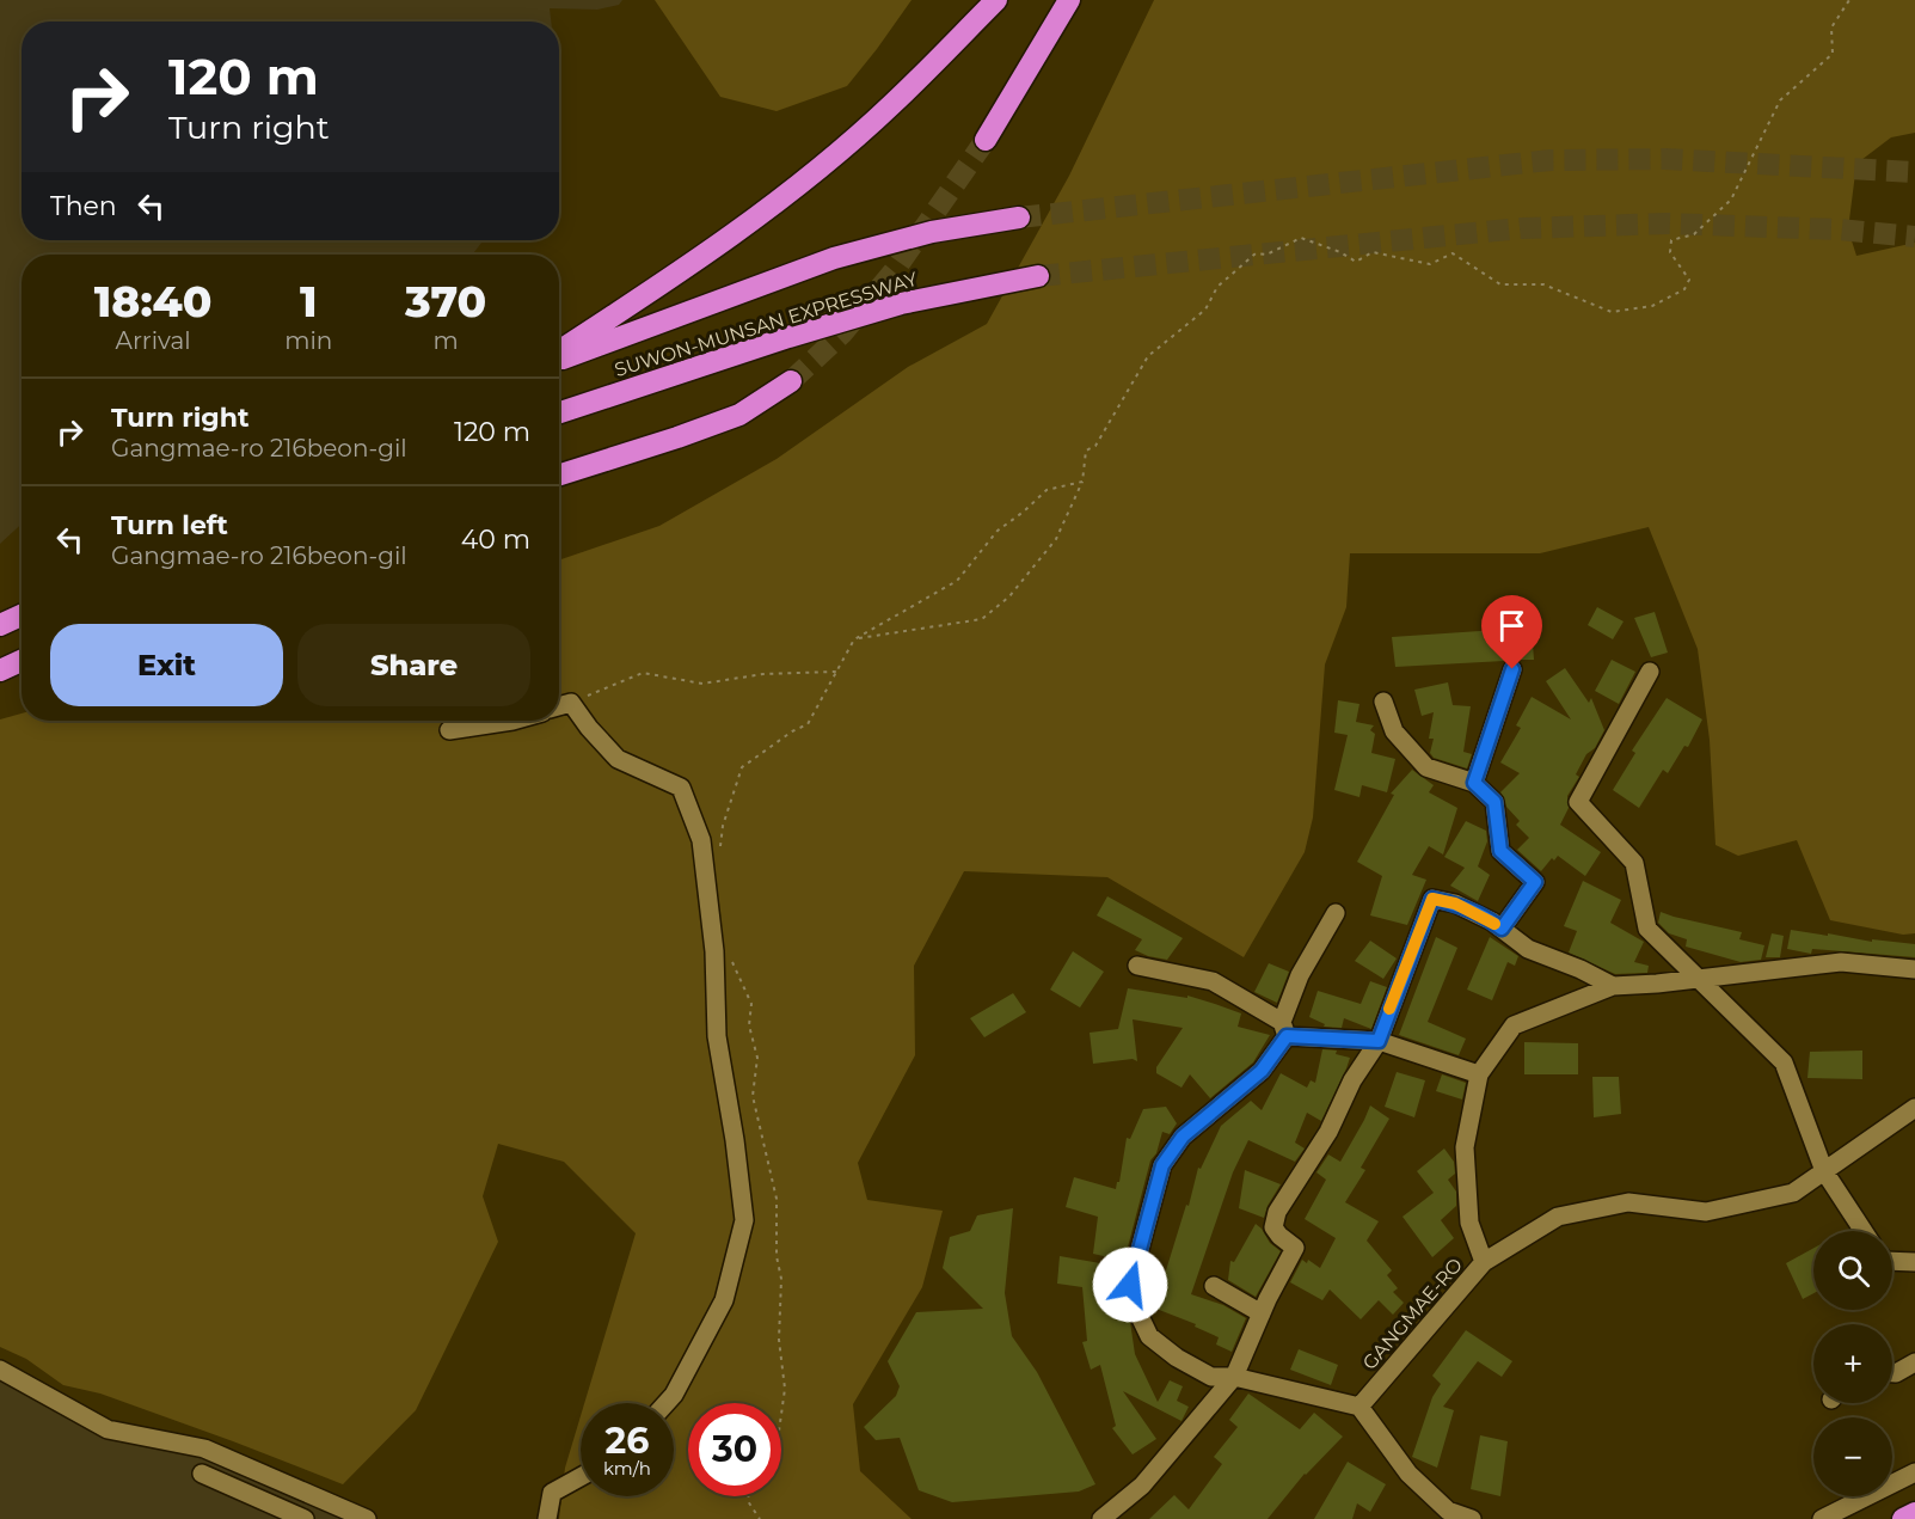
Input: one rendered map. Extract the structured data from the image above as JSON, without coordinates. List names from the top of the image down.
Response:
{
  "streets": {
    "highway": ["SUWON-MUNSAN EXPRESSWAY"],
    "street": ["GANGMAE-RO"]
  },
  "page": {
    "turn": ["120 m", "Turn right"],
    "then": "Then",
    "eta": [
      "18:40",
      "Arrival",
      "1",
      "min",
      "370",
      "m"
    ],
    "list": [
      {
        "name": "Turn right",
        "note": "Gangmae-ro 216beon-gil",
        "value": "120 m"
      },
      {
        "name": "Turn left",
        "note": "Gangmae-ro 216beon-gil",
        "value": "40 m"
      }
    ],
    "buttons": ["Exit", "Share"],
    "map_buttons": ["+", "−"],
    "speed": "26 km/h",
    "limit": "30"
  }
}
